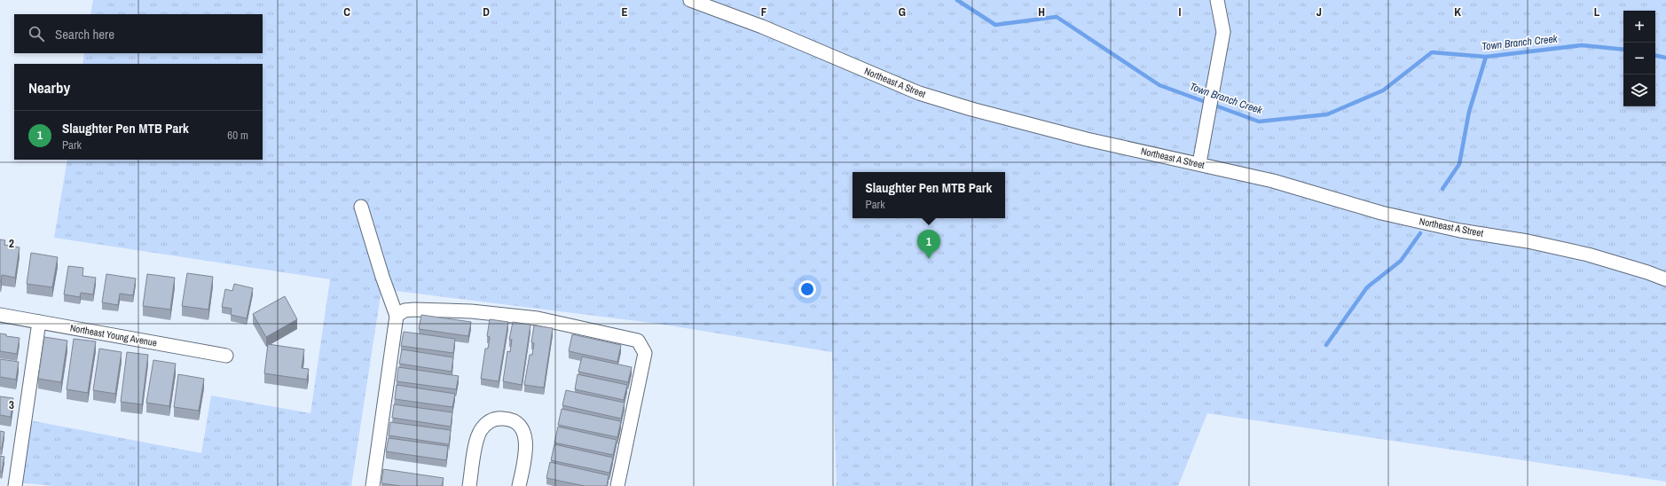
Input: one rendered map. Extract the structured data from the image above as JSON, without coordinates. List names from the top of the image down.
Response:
{
  "streets": {
    "street": ["Northeast A Street", "Northeast Young Avenue"]
  },
  "water": ["Town Branch Creek"],
  "page": {
    "map_buttons": ["+", "−"],
    "search": "Search here",
    "heading": "Nearby",
    "list": [
      {
        "mark": "1",
        "name": "Slaughter Pen MTB Park",
        "note": "Park",
        "value": "60 m"
      }
    ],
    "popup": ["Slaughter Pen MTB Park", "Park"],
    "pins": "1"
  },
  "grid": {
    "columns": [
      "C",
      "D",
      "E",
      "F",
      "G",
      "H",
      "I",
      "J",
      "K",
      "L"
    ],
    "rows": ["2", "3"]
  }
}
